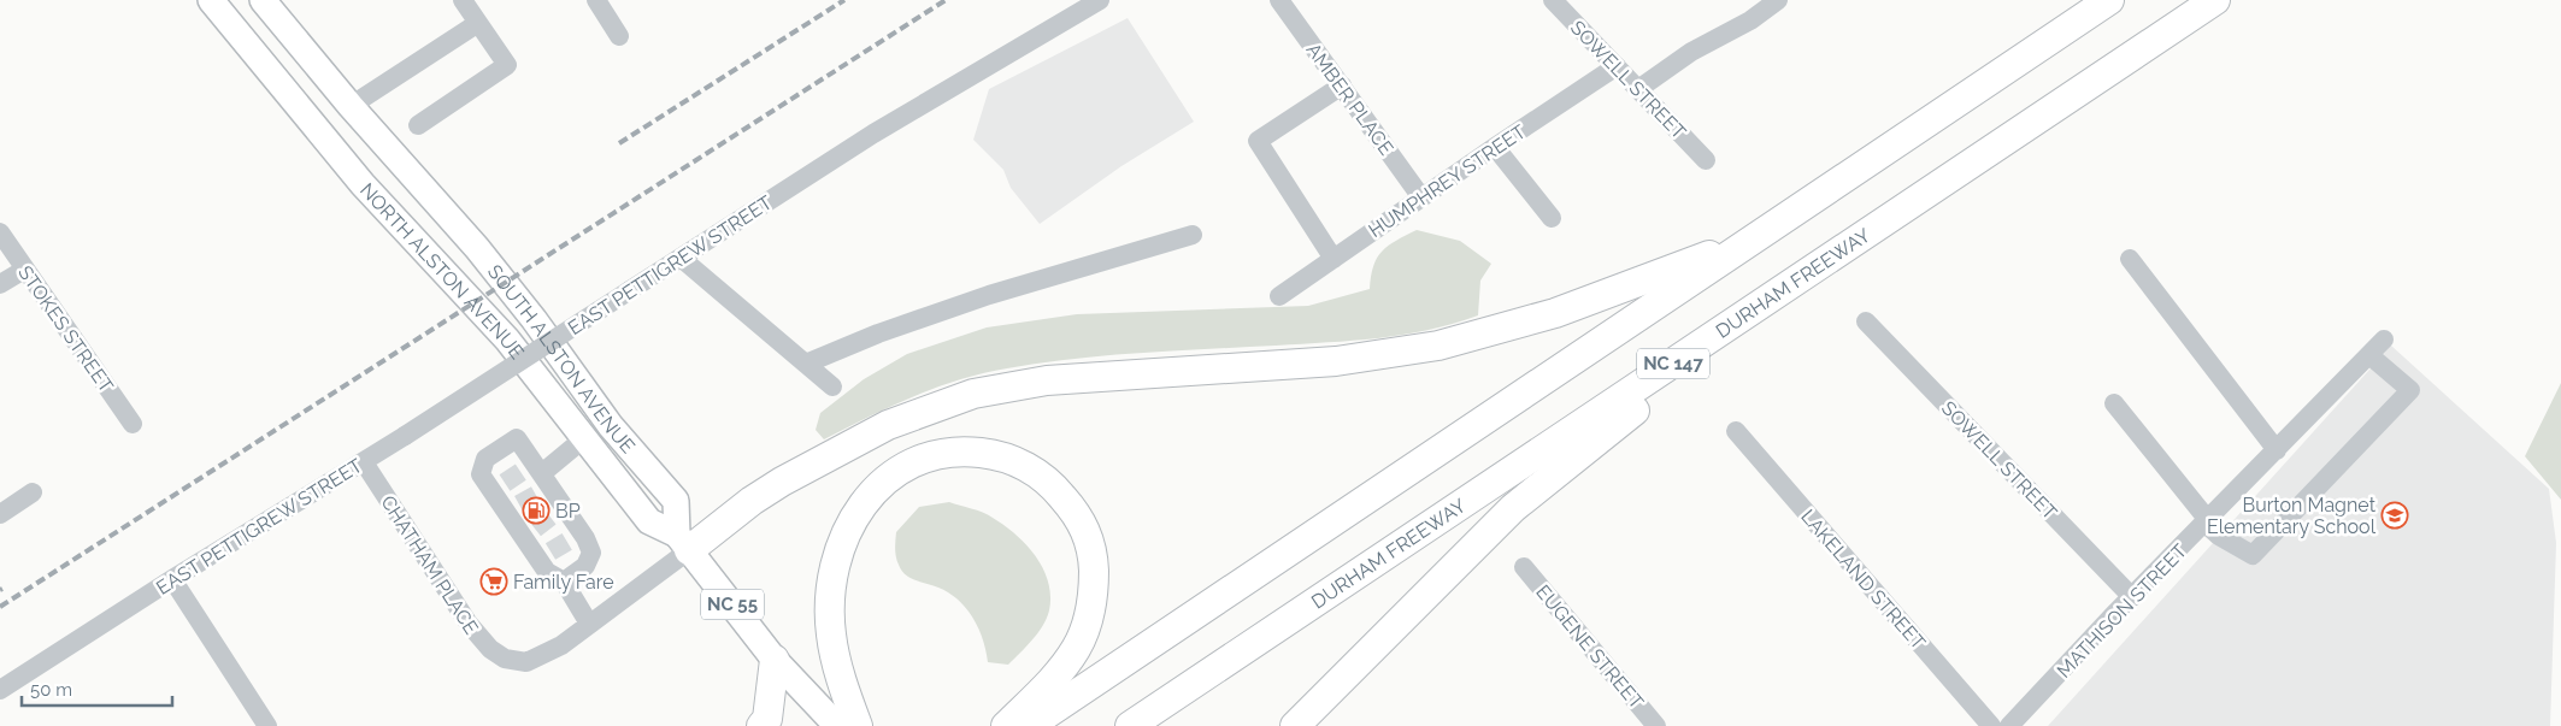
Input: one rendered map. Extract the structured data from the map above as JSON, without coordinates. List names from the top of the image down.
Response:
{
  "streets": {
    "highway": ["DURHAM FREEWAY", "NC 147"],
    "main road": ["NORTH ALSTON AVENUE", "SOUTH ALSTON AVENUE", "NC 55"],
    "street": [
      "SOWELL STREET",
      "AMBER PLACE",
      "HUMPHREY STREET",
      "EAST PETTIGREW STREET",
      "STOKES STREET",
      "CHATHAM PLACE",
      "LAKELAND STREET",
      "MATHISON STREET",
      "EUGENE STREET"
    ]
  },
  "crossings": [
    ["SOWELL STREET", "HUMPHREY STREET"],
    ["SOWELL STREET", "MATHISON STREET"],
    ["AMBER PLACE", "HUMPHREY STREET"],
    ["EAST PETTIGREW STREET", "CHATHAM PLACE"],
    ["NORTH ALSTON AVENUE", "SOUTH ALSTON AVENUE"],
    ["NORTH ALSTON AVENUE", "NC 55"],
    ["SOUTH ALSTON AVENUE", "NC 55"]
  ],
  "places": {
    "fuel station": ["BP"],
    "school or university": ["Burton Magnet Elementary School"],
    "supermarket": ["Family Fare"]
  },
  "scale_bar": "50 m"
}
